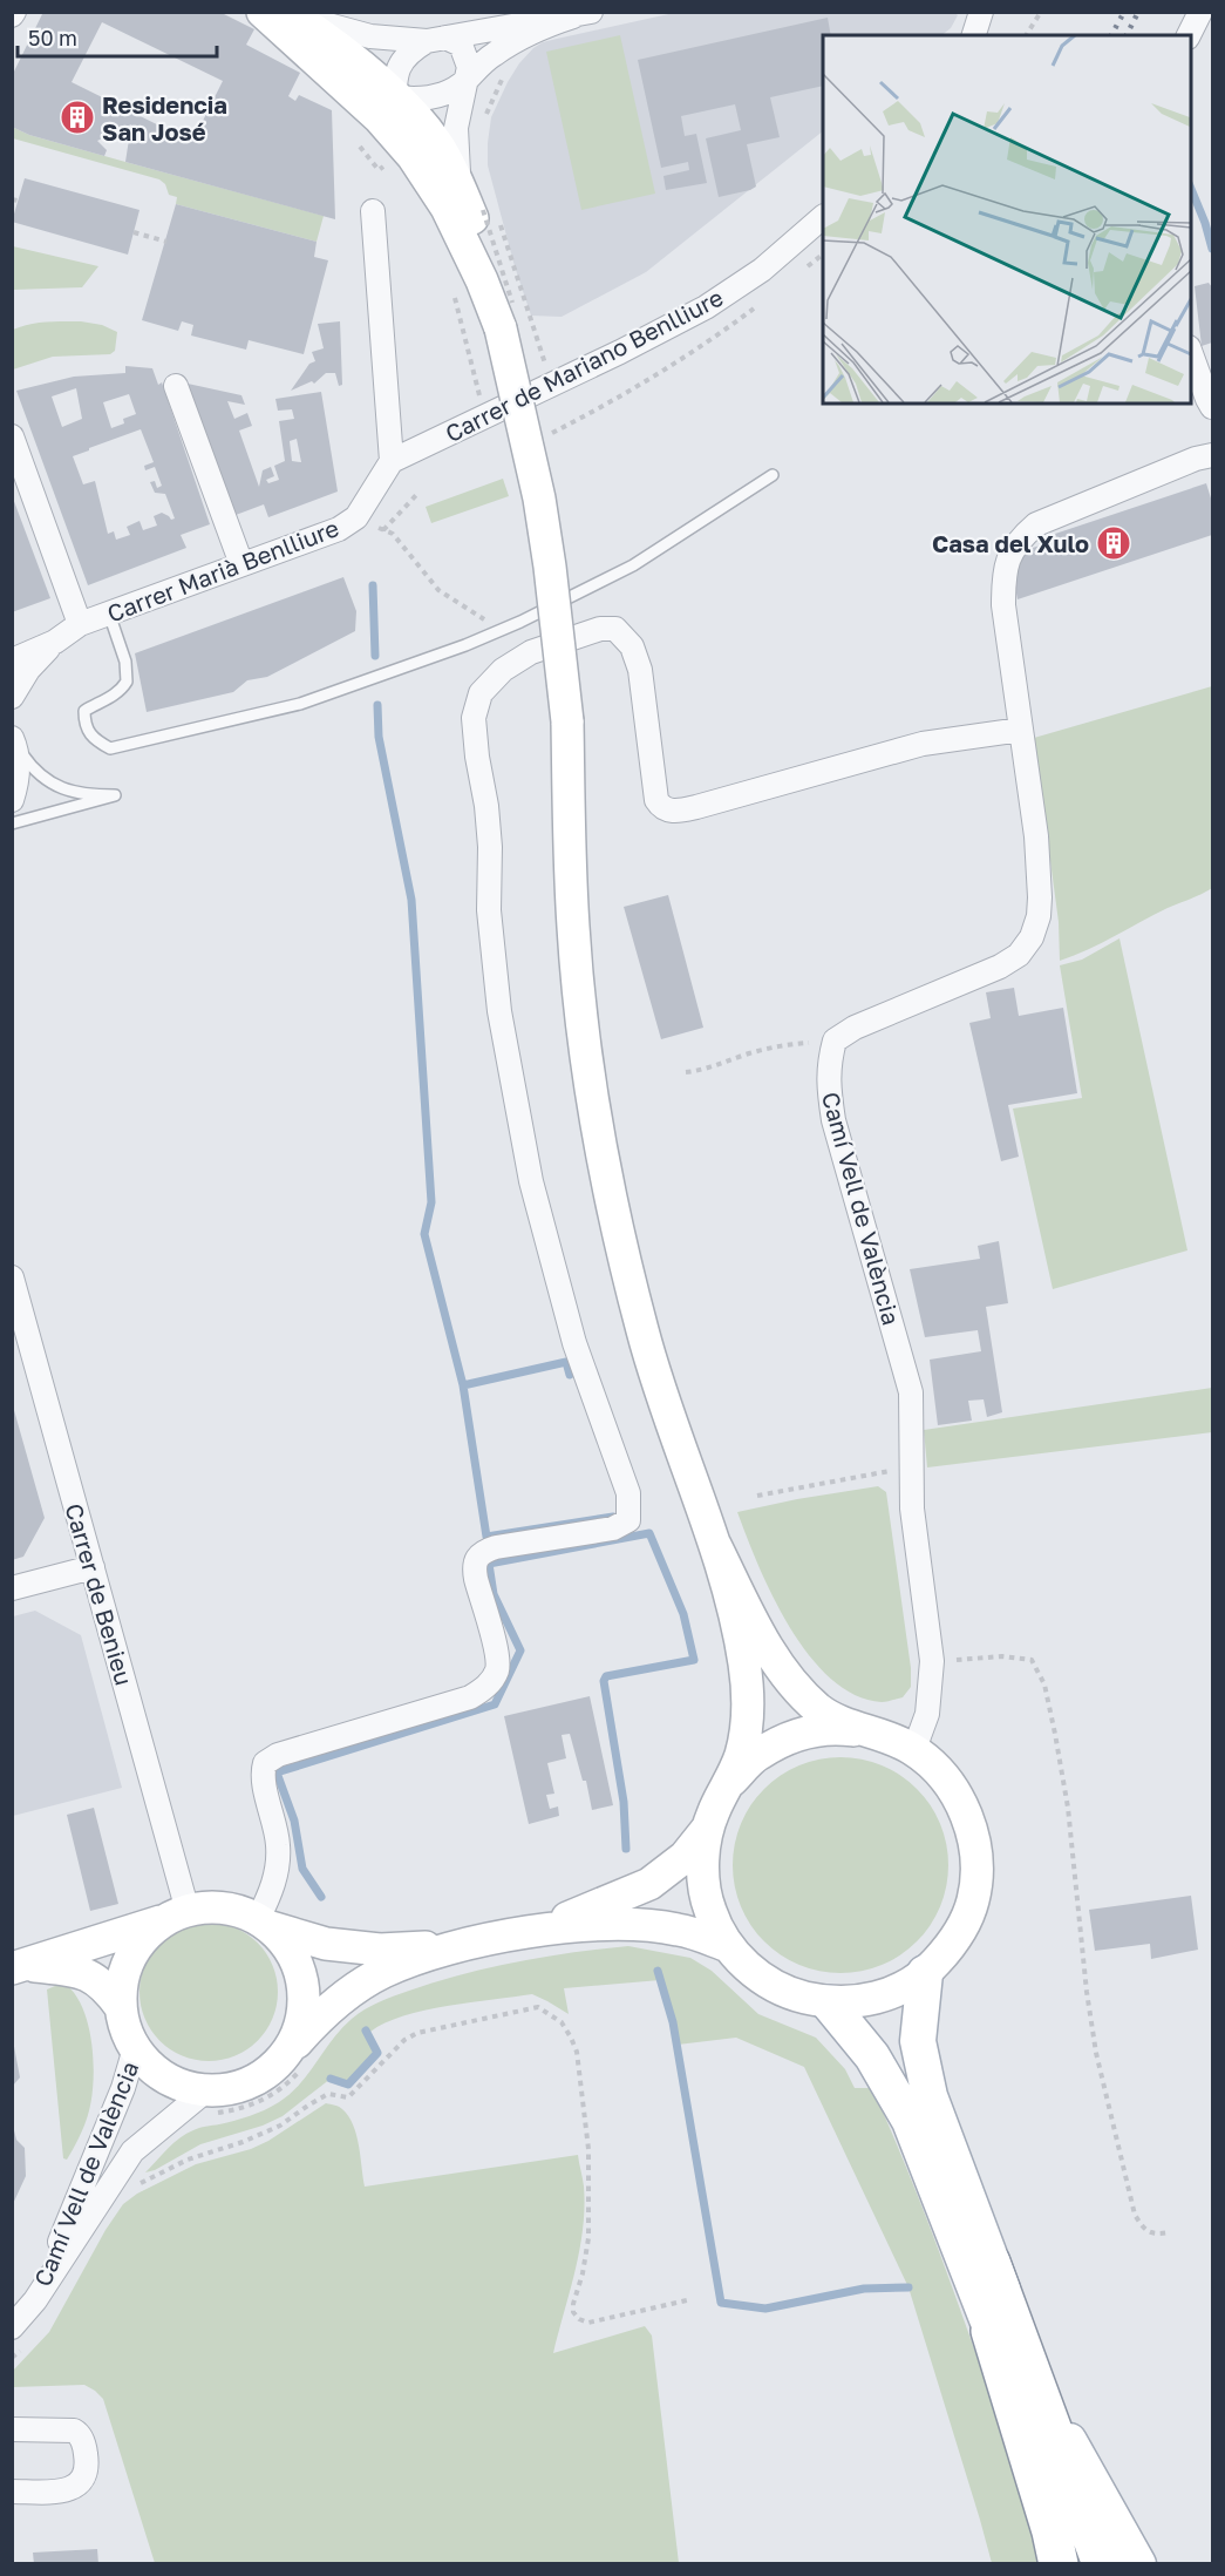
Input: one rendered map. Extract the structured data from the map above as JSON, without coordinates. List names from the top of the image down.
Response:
{
  "streets": {
    "street": [
      "Carrer de Mariano Benlliure",
      "Carrer Marià Benlliure",
      "Camí Vell de València",
      "Carrer de Benieu"
    ]
  },
  "crossings": [
    ["Carrer de Mariano Benlliure", "Carrer Marià Benlliure"],
    ["Camí Vell de València", "Carrer de Benieu"]
  ],
  "places": {
    "building": ["Residencia San José", "Casa del Xulo"]
  },
  "scale_bar": "50 m"
}
